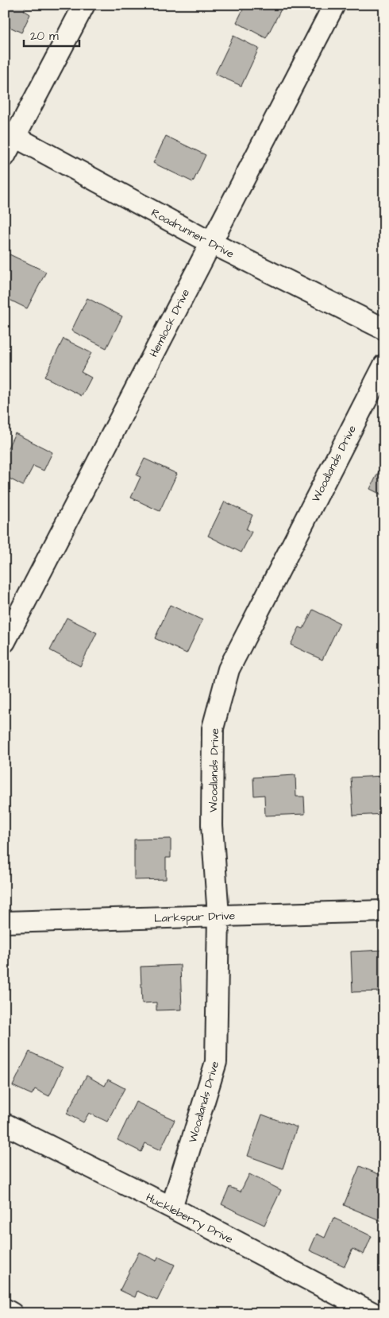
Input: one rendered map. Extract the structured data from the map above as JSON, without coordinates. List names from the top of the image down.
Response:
{
  "streets": {
    "street": [
      "Roadrunner Drive",
      "Hemlock Drive",
      "Woodlands Drive",
      "Larkspur Drive",
      "Huckleberry Drive"
    ]
  },
  "crossings": [
    ["Roadrunner Drive", "Hemlock Drive"],
    ["Woodlands Drive", "Larkspur Drive"],
    ["Woodlands Drive", "Huckleberry Drive"]
  ],
  "scale_bar": "20 m"
}
